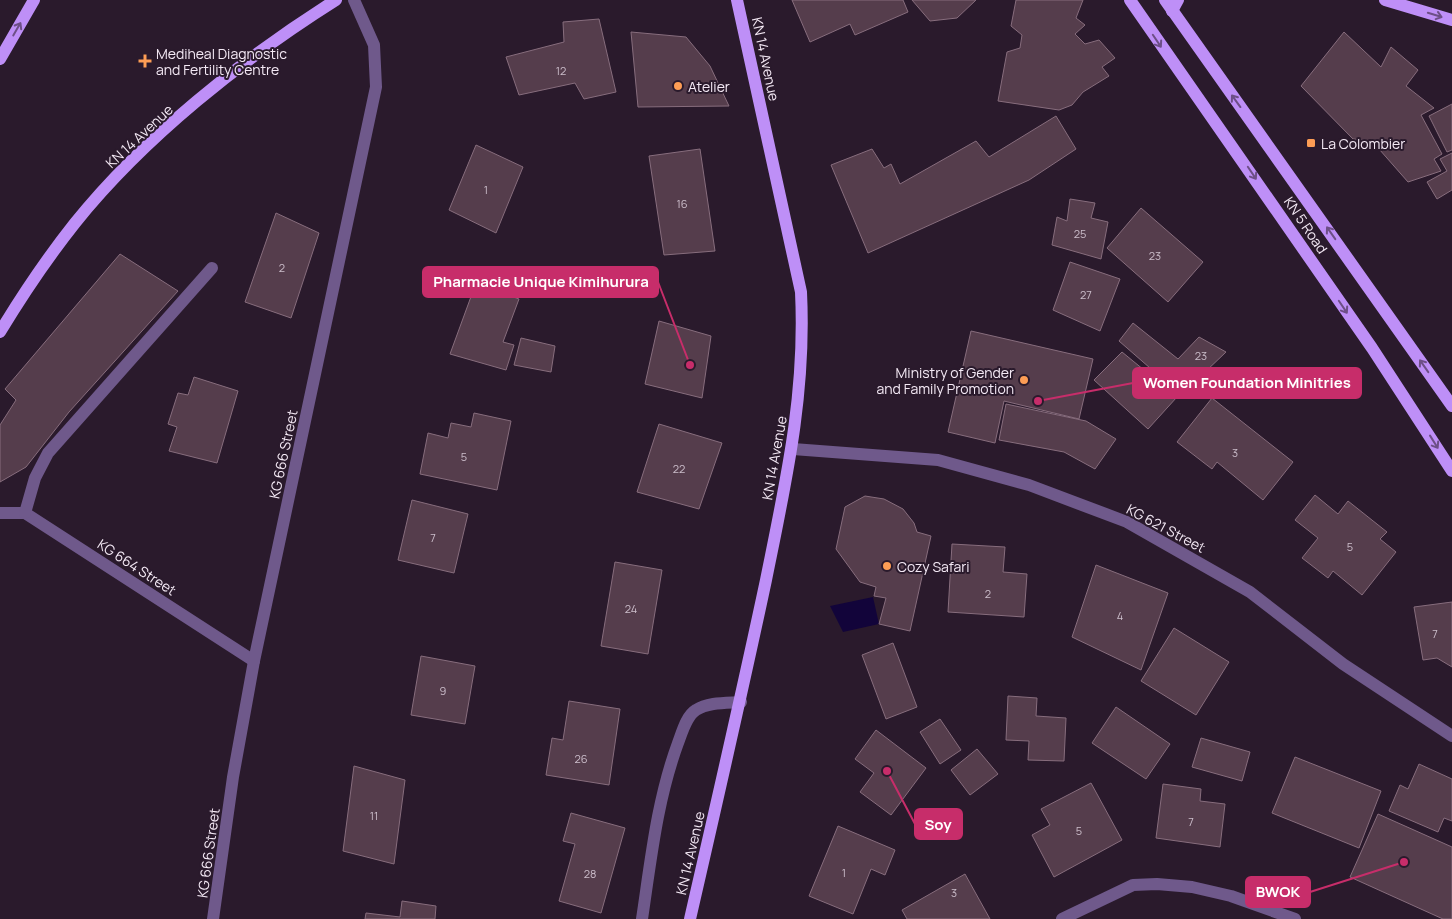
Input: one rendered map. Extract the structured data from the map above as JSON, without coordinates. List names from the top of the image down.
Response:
{
  "streets": {
    "main road": ["KN 14 Avenue", "KN 5 Road"],
    "street": ["KG 666 Street", "KG 621 Street", "KG 664 Street"]
  },
  "crossings": [
    ["KN 14 Avenue", "KG 621 Street"],
    ["KG 666 Street", "KG 664 Street"]
  ],
  "places": {
    "health": ["Mediheal Diagnostic and Fertility Centre"],
    "other": [
      "Atelier",
      "Pharmacie Unique Kimihurura",
      "Ministry of Gender and Family Promotion",
      "Women Foundation Minitries",
      "Cozy Safari",
      "Soy",
      "BWOK"
    ],
    "transit": ["La Colombier"]
  },
  "house_numbers": [
    "12",
    "1",
    "16",
    "25",
    "23",
    "2",
    "27",
    "23",
    "3",
    "5",
    "22",
    "7",
    "5",
    "2",
    "24",
    "4",
    "7",
    "9",
    "26",
    "11",
    "7",
    "5",
    "1",
    "28",
    "3"
  ]
}
